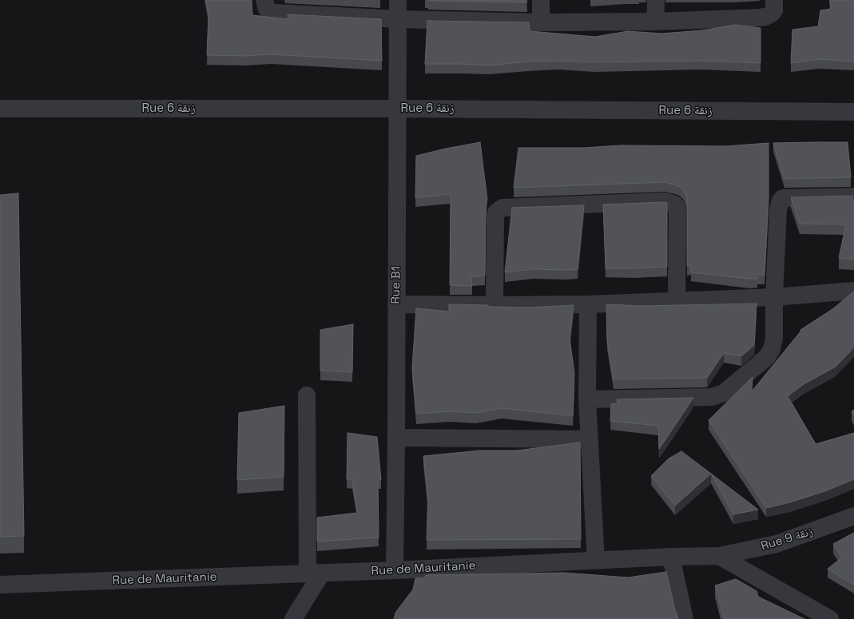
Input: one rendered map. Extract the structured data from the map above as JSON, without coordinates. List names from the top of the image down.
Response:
{
  "streets": {
    "street": [
      "Rue 6 زنقة",
      "Rue B1",
      "Rue 9 زنقة",
      "Rue de Mauritanie"
    ]
  },
  "crossings": [
    ["Rue 6 زنقة", "Rue B1"],
    ["Rue B1", "Rue de Mauritanie"],
    ["Rue 9 زنقة", "Rue de Mauritanie"]
  ]
}
